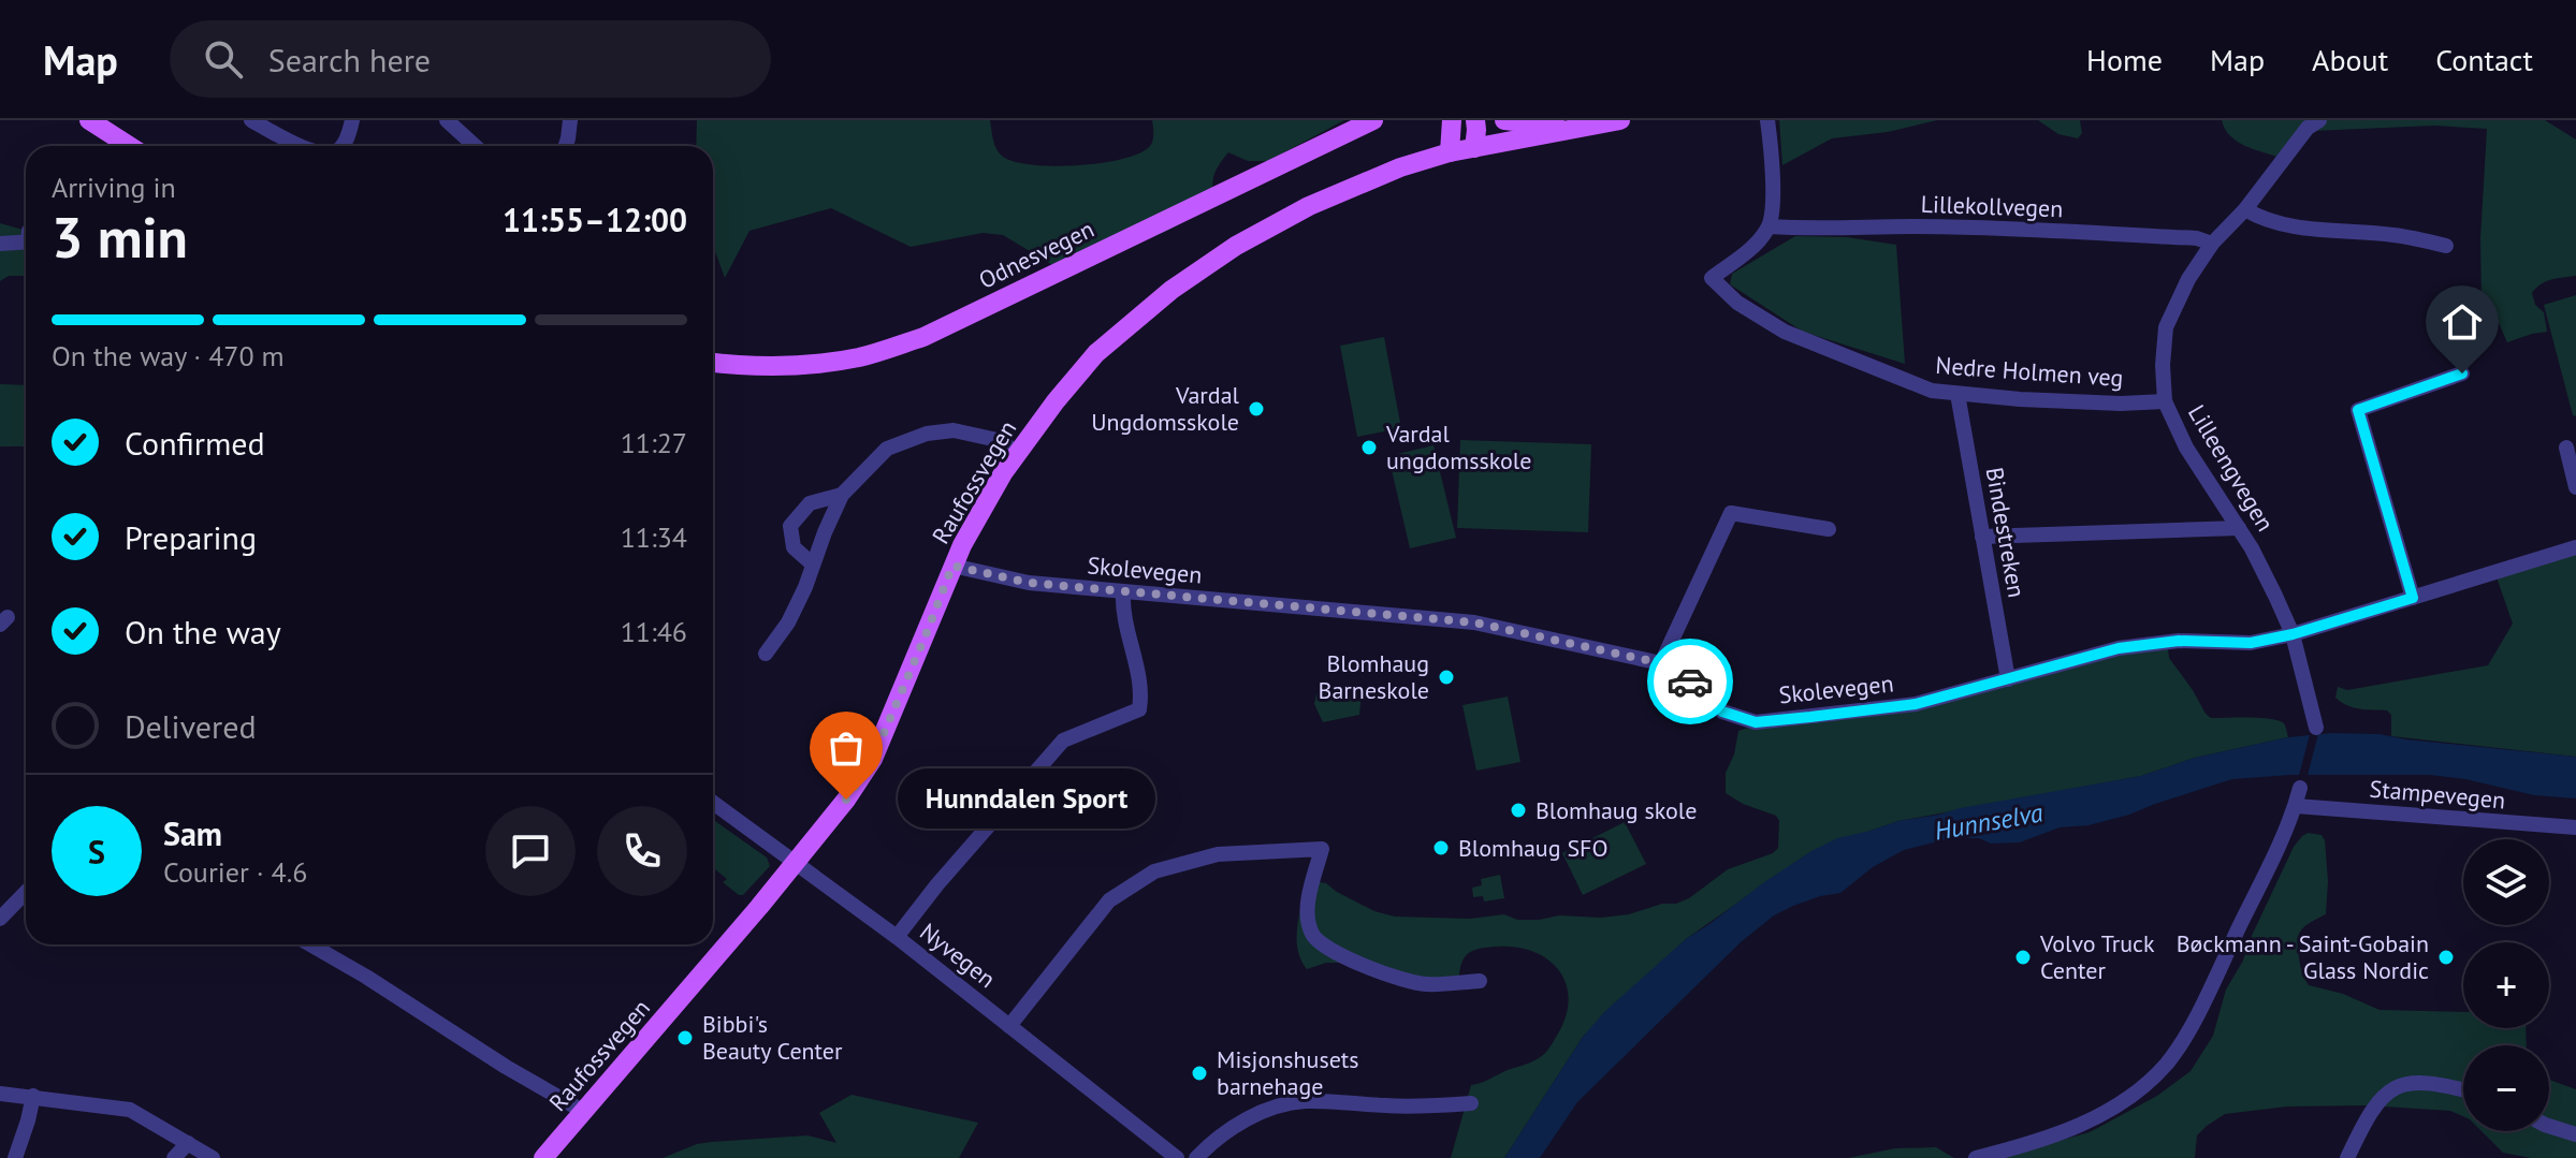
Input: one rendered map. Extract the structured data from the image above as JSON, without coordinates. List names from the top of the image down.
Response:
{
  "streets": {
    "main road": ["Odnesvegen", "Raufossvegen"],
    "street": [
      "Lillekollvegen",
      "Nedre Holmen veg",
      "Lilleengvegen",
      "Bindestreken",
      "Skolevegen",
      "Stampevegen",
      "Nyvegen"
    ]
  },
  "crossings": [
    ["Lillekollvegen", "Nedre Holmen veg"],
    ["Lillekollvegen", "Lilleengvegen"],
    ["Nedre Holmen veg", "Lilleengvegen"],
    ["Nedre Holmen veg", "Bindestreken"],
    ["Lilleengvegen", "Skolevegen"],
    ["Raufossvegen", "Skolevegen"],
    ["Raufossvegen", "Nyvegen"],
    ["Bindestreken", "Skolevegen"]
  ],
  "water": ["Hunnselva"],
  "places": [
    "Vardal Ungdomsskole",
    "Vardal ungdomsskole",
    "Blomhaug Barneskole",
    "Hunndalen Sport",
    "Blomhaug skole",
    "Blomhaug SFO",
    "Volvo Truck Center",
    "Bøckmann - Saint-Gobain Glass Nordic",
    "Bibbi's Beauty Center",
    "Misjonshusets barnehage"
  ],
  "page": {
    "header": "Map",
    "search": "Search here",
    "nav": [
      "Home",
      "Map",
      "About",
      "Contact"
    ],
    "heading": ["3 min", "Arriving in", "11:55–12:00"],
    "panel": ["Sam", "Courier · 4.6"],
    "bar": "On the way · 470 m",
    "list": [
      ["Confirmed", "11:27"],
      ["Preparing", "11:34"],
      ["On the way", "11:46"],
      "Delivered"
    ],
    "bubble": "Hunndalen Sport",
    "round": "S",
    "map_buttons": ["+", "−"]
  }
}
